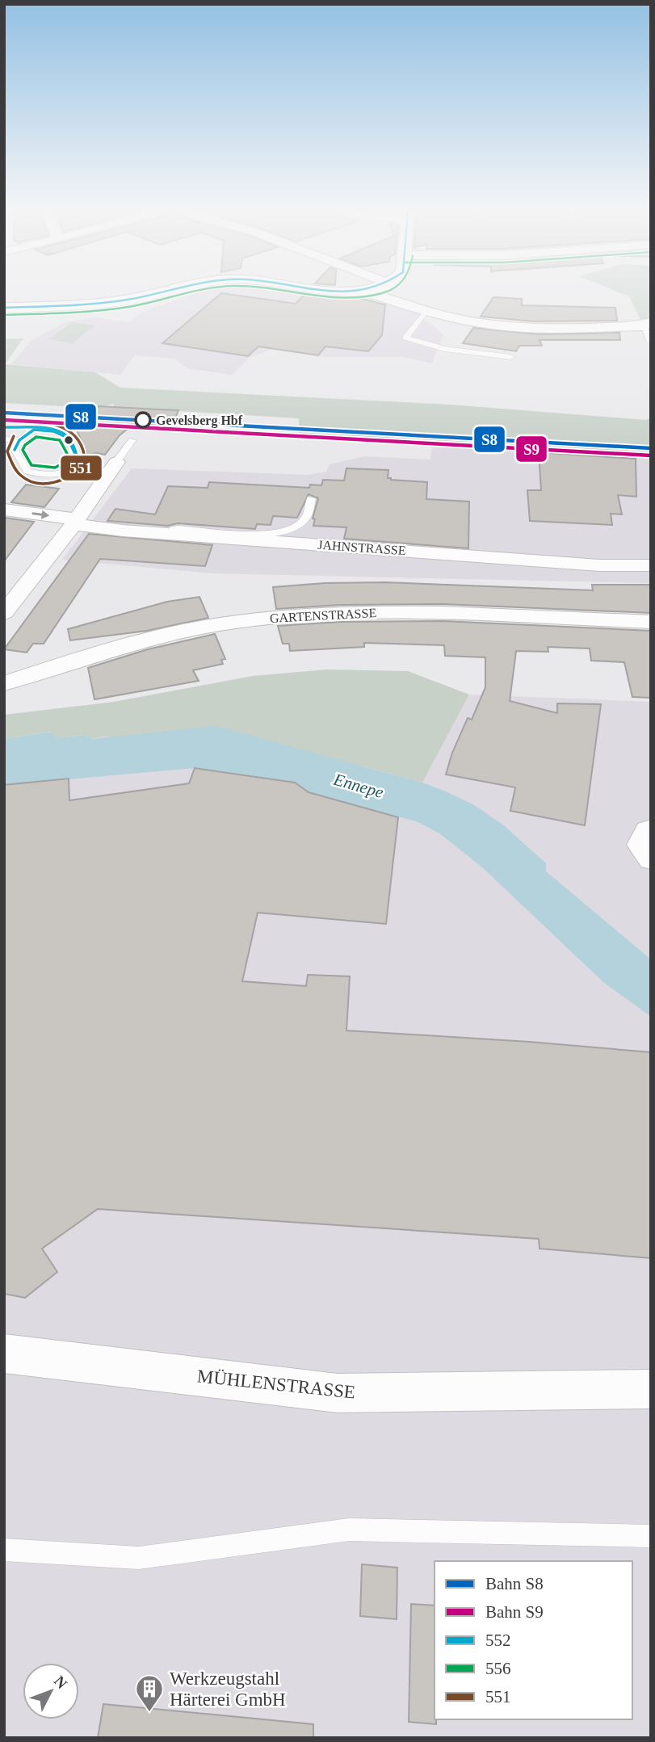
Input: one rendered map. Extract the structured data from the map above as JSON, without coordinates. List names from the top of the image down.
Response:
{
  "streets": {
    "street": ["JAHNSTRASSE", "GARTENSTRASSE", "MÜHLENSTRASSE"]
  },
  "water": ["Ennepe"],
  "places": {
    "other": ["Gevelsberg Hbf"],
    "building": ["Werkzeugstahl Härterei GmbH"]
  },
  "lines": [
    "transit line 552",
    "transit line 556",
    "rail line S8",
    "rail line S9",
    "transit line 551"
  ],
  "legend": [
    "Bahn S8",
    "Bahn S9",
    "552",
    "556",
    "551"
  ],
  "north": "top right"
}
